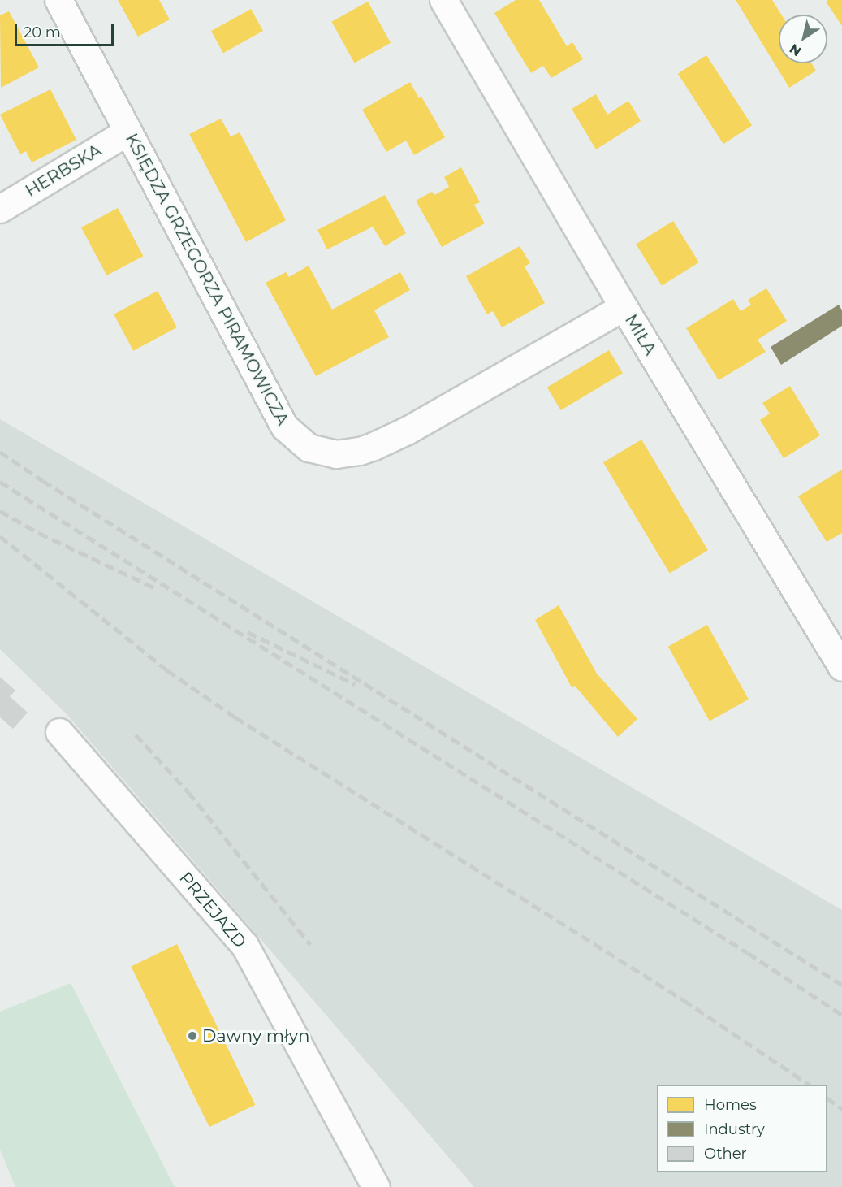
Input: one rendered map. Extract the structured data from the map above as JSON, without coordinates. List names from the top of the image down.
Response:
{
  "streets": {
    "street": [
      "HERBSKA",
      "KSIĘDZA GRZEGORZA PIRAMOWICZA",
      "MIŁA",
      "PRZEJAZD"
    ]
  },
  "crossings": [
    ["HERBSKA", "KSIĘDZA GRZEGORZA PIRAMOWICZA"],
    ["KSIĘDZA GRZEGORZA PIRAMOWICZA", "MIŁA"]
  ],
  "places": ["Dawny młyn"],
  "legend": ["Homes", "Industry", "Other"],
  "scale_bar": "20 m",
  "north": "bottom left"
}
